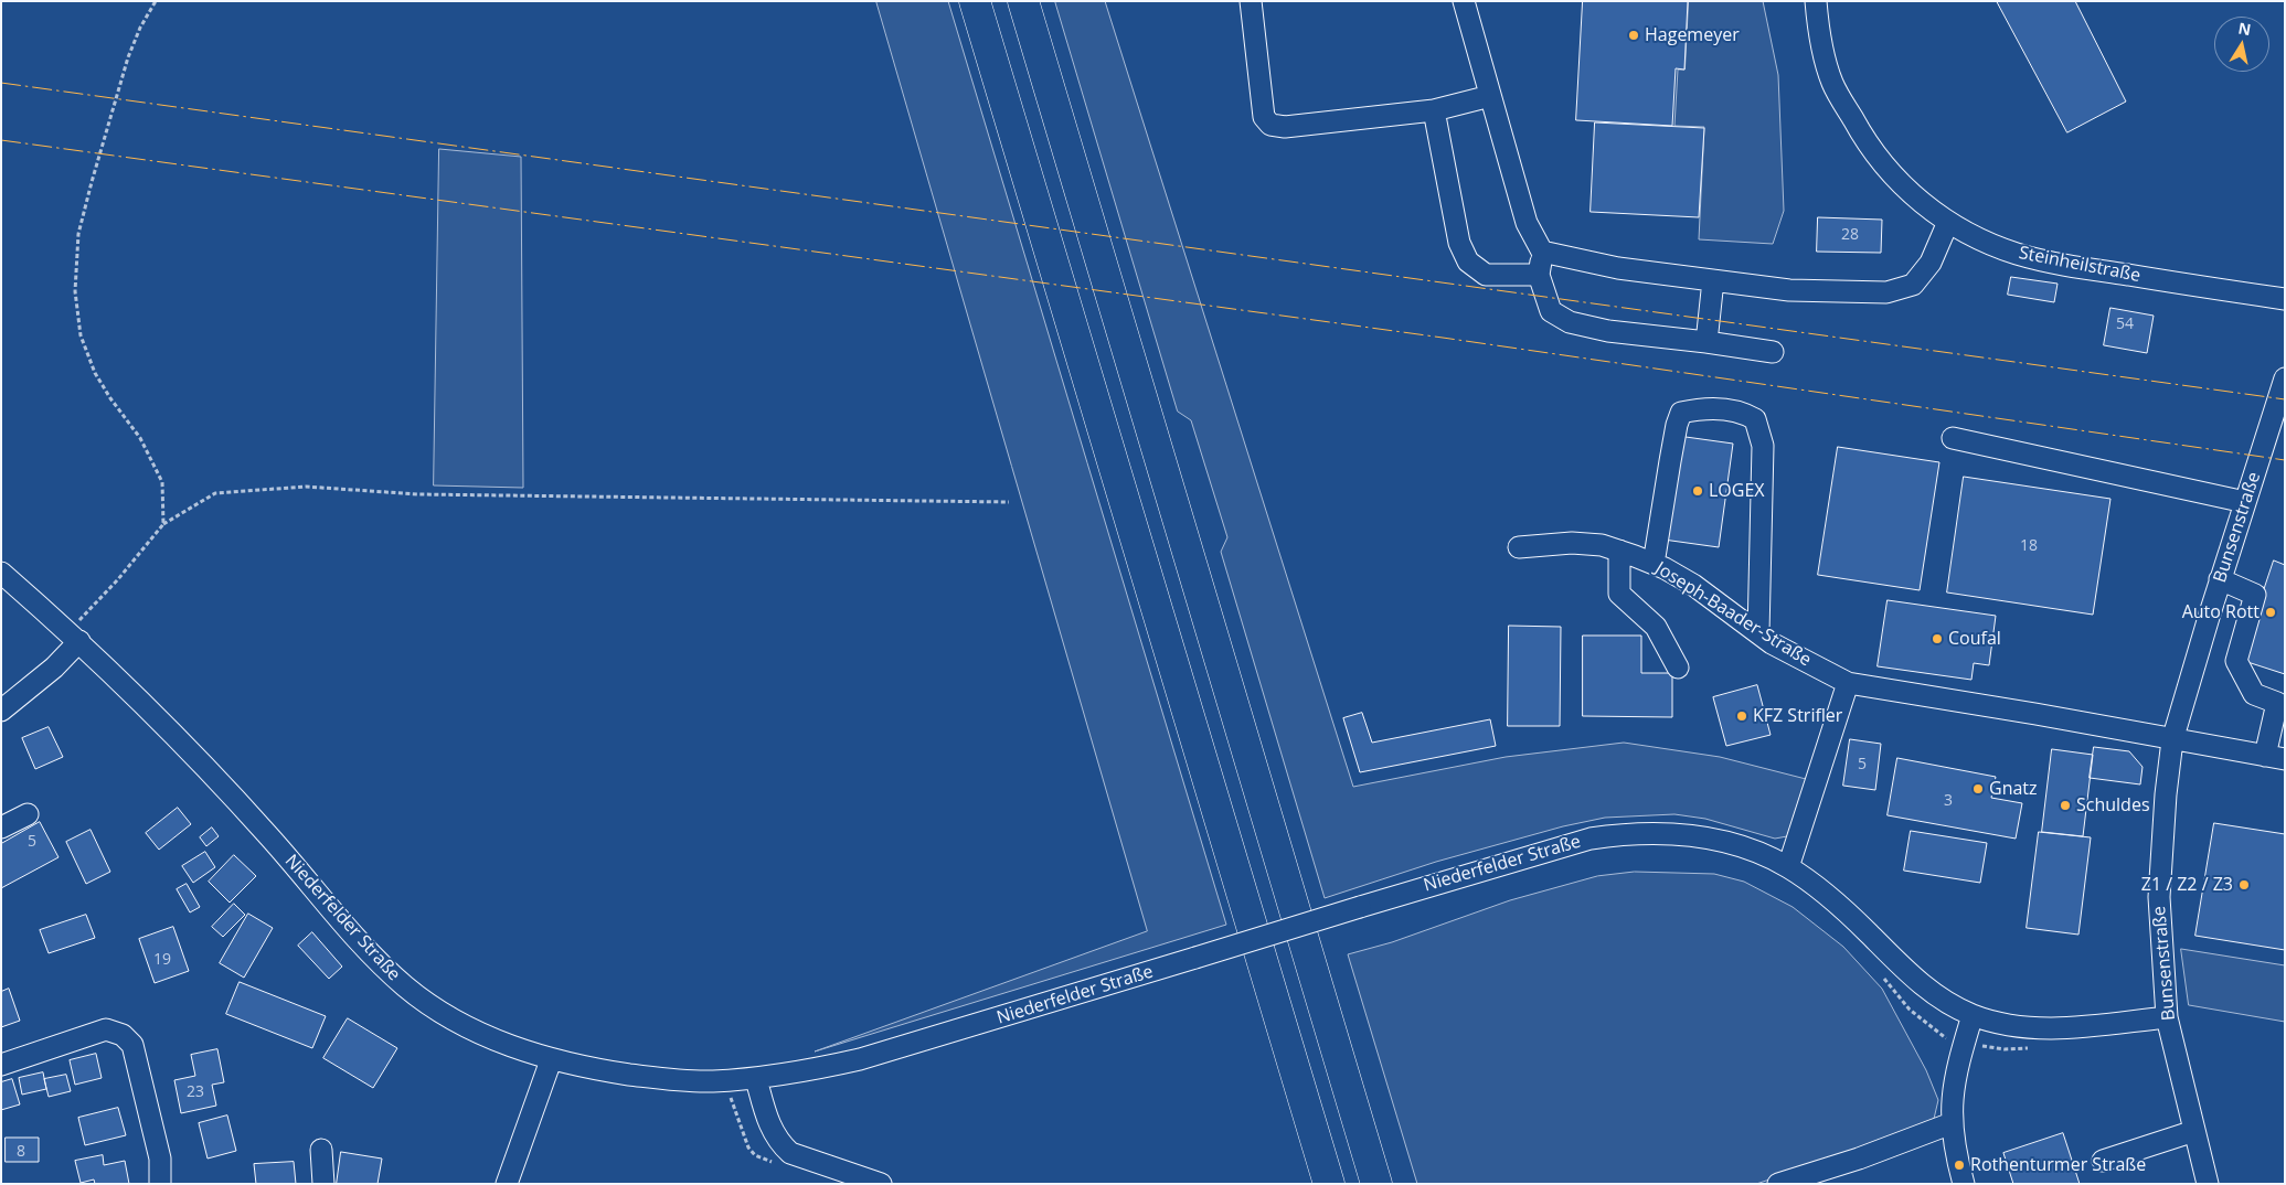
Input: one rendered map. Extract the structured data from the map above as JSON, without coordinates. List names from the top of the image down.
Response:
{
  "streets": {
    "street": [
      "Steinheilstraße",
      "Bunsenstraße",
      "Joseph-Baader-Straße",
      "Niederfelder Straße"
    ]
  },
  "crossings": [
    ["Bunsenstraße", "Joseph-Baader-Straße"],
    ["Bunsenstraße", "Niederfelder Straße"]
  ],
  "places": [
    "Hagemeyer",
    "LOGEX",
    "Auto Rott",
    "Coufal",
    "KFZ Strifler",
    "Gnatz",
    "Schuldes",
    "Z1 / Z2 / Z3",
    "Rothenturmer Straße"
  ],
  "house_numbers": [
    "28",
    "54",
    "18",
    "5",
    "3",
    "5",
    "19",
    "23",
    "8"
  ],
  "north": "top"
}
